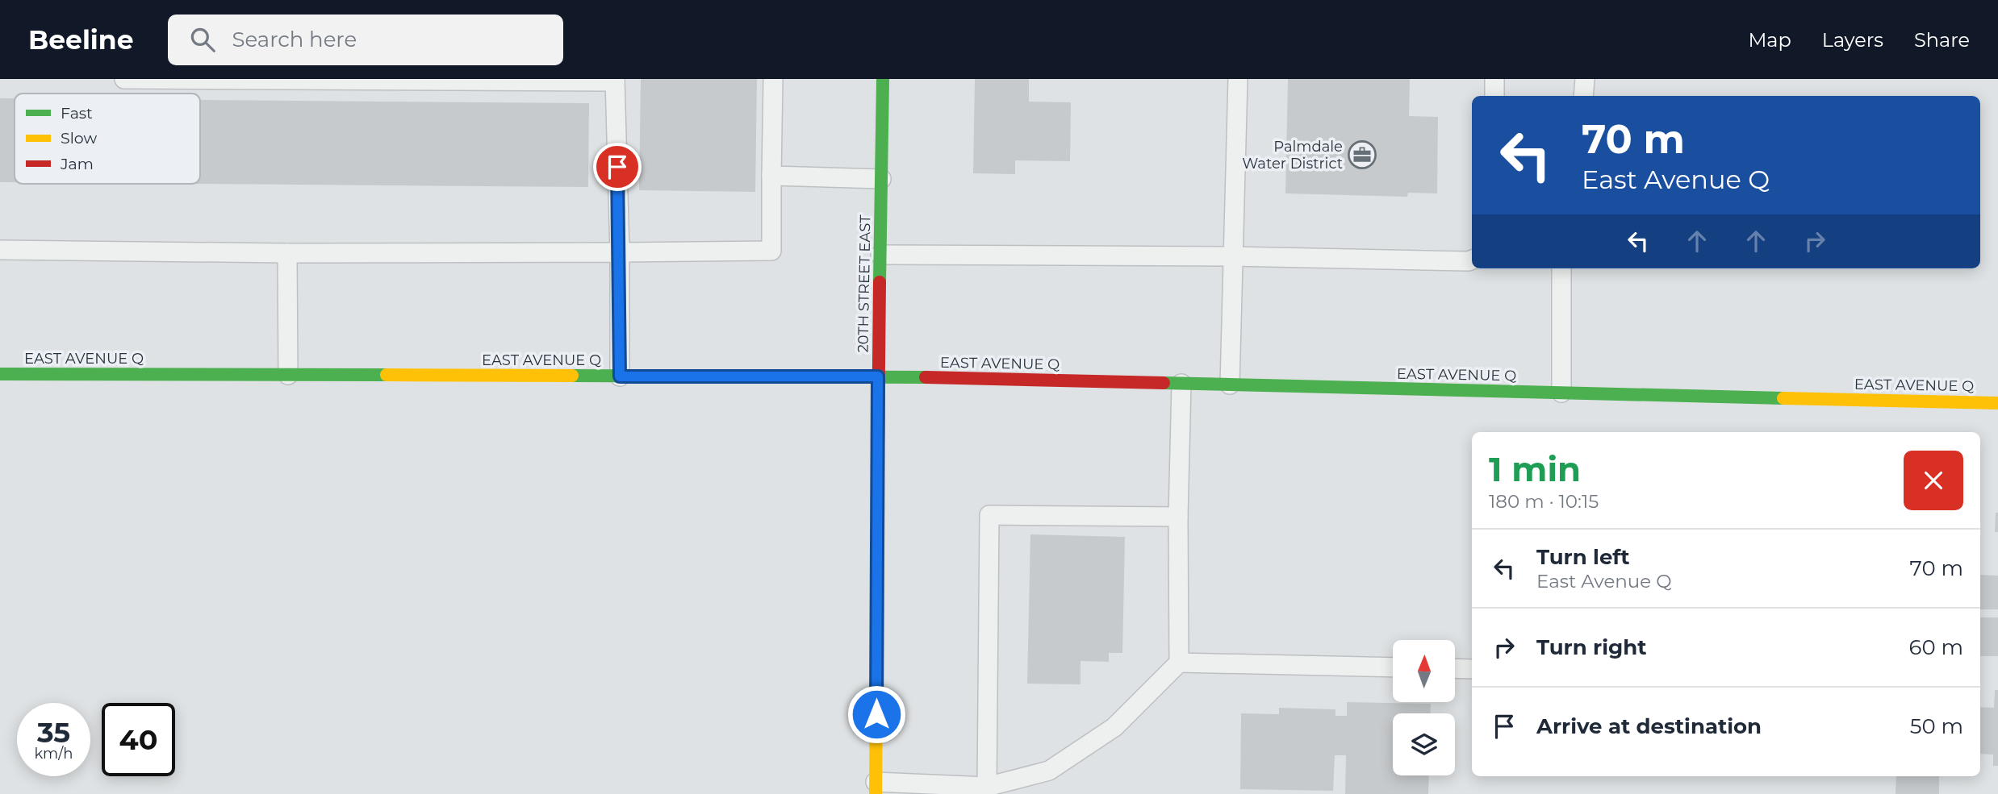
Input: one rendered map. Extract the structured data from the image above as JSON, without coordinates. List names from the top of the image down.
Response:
{
  "streets": {
    "main road": ["20TH STREET EAST", "EAST AVENUE Q"]
  },
  "crossings": [
    ["20TH STREET EAST", "EAST AVENUE Q"]
  ],
  "places": {
    "office": ["Palmdale Water District"]
  },
  "legend": ["Fast", "Slow", "Jam"],
  "north": "top",
  "page": {
    "header": "Beeline",
    "search": "Search here",
    "nav": ["Map", "Layers", "Share"],
    "turn": ["70 m", "East Avenue Q"],
    "heading": ["1 min", "180 m · 10:15"],
    "list": [
      {
        "name": "Turn left",
        "note": "East Avenue Q",
        "value": "70 m"
      },
      {
        "name": "Turn right",
        "value": "60 m"
      },
      {
        "name": "Arrive at destination",
        "value": "50 m"
      }
    ],
    "speed": "35 km/h",
    "limit": "40"
  }
}
